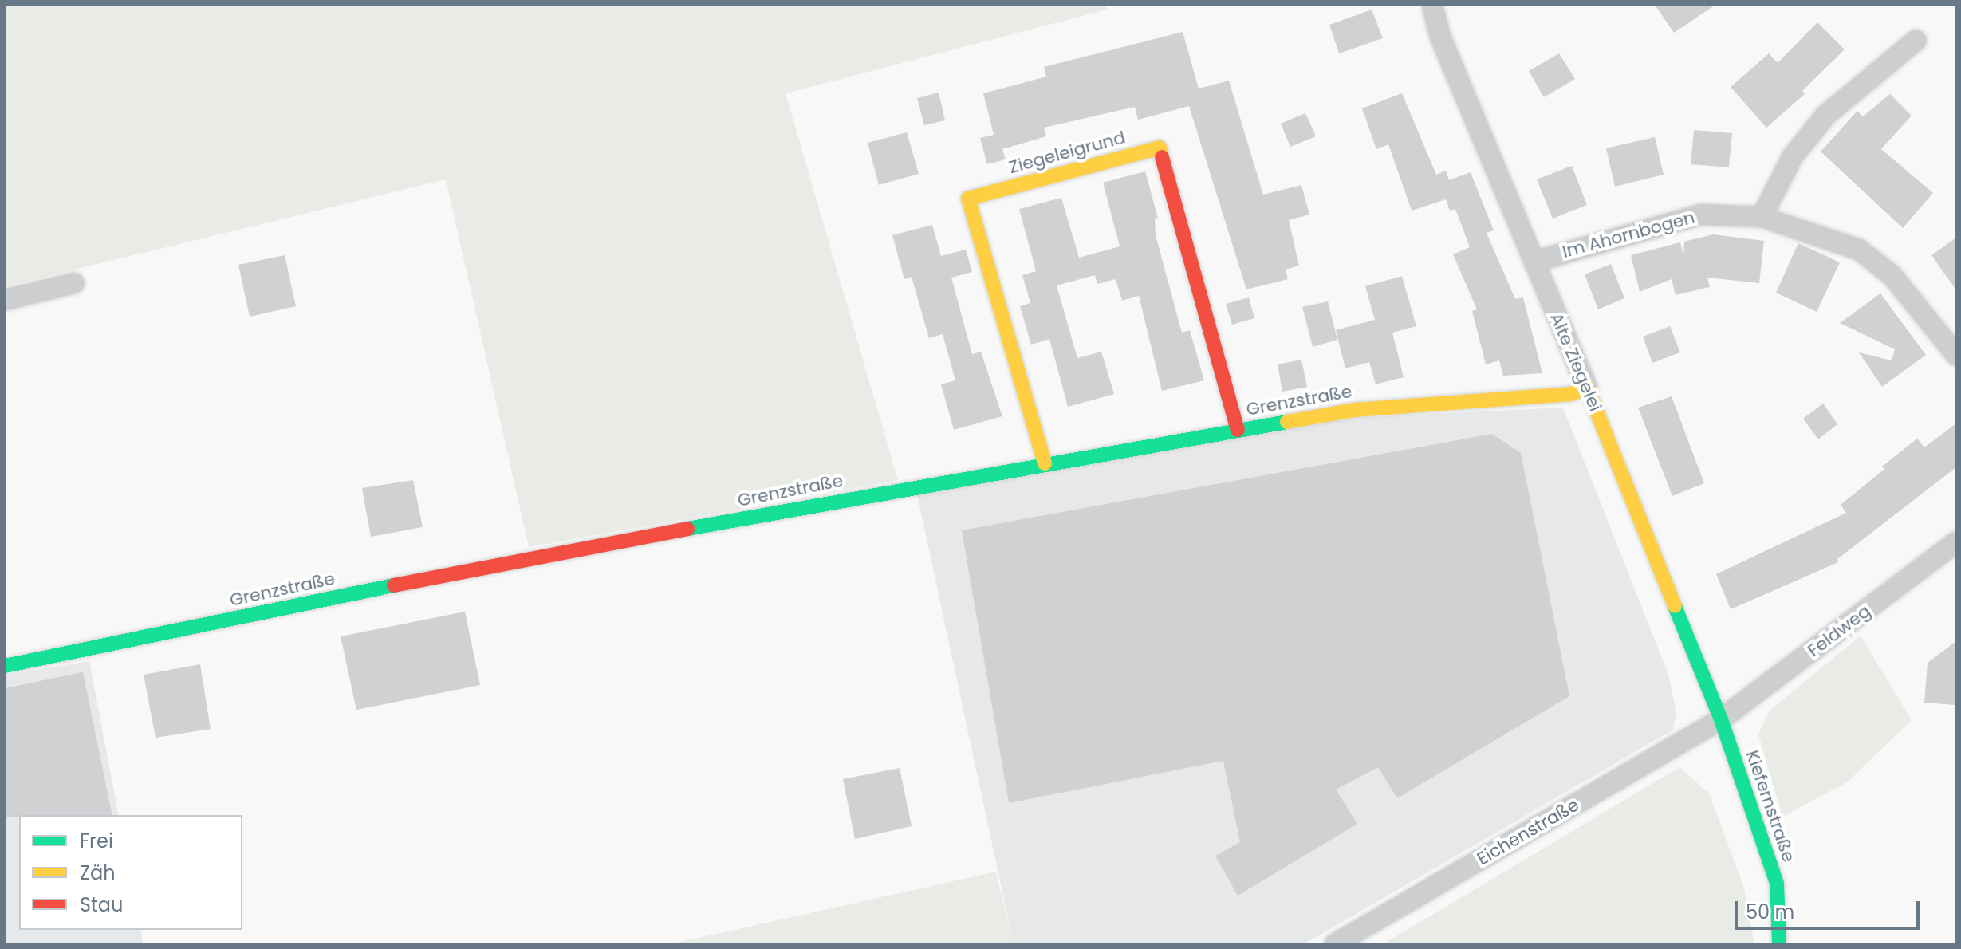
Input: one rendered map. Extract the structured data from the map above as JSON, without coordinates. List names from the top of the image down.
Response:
{
  "streets": {
    "street": [
      "Ziegeleigrund",
      "Im Ahornbogen",
      "Alte Ziegelei",
      "Grenzstraße",
      "Feldweg",
      "Kiefernstraße",
      "Eichenstraße"
    ]
  },
  "crossings": [
    ["Ziegeleigrund", "Grenzstraße"],
    ["Im Ahornbogen", "Alte Ziegelei"],
    ["Alte Ziegelei", "Grenzstraße"],
    ["Alte Ziegelei", "Feldweg"],
    ["Alte Ziegelei", "Kiefernstraße"],
    ["Alte Ziegelei", "Eichenstraße"],
    ["Feldweg", "Kiefernstraße"],
    ["Feldweg", "Eichenstraße"],
    ["Kiefernstraße", "Eichenstraße"]
  ],
  "legend": ["Frei", "Zäh", "Stau"],
  "scale_bar": "50 m"
}
